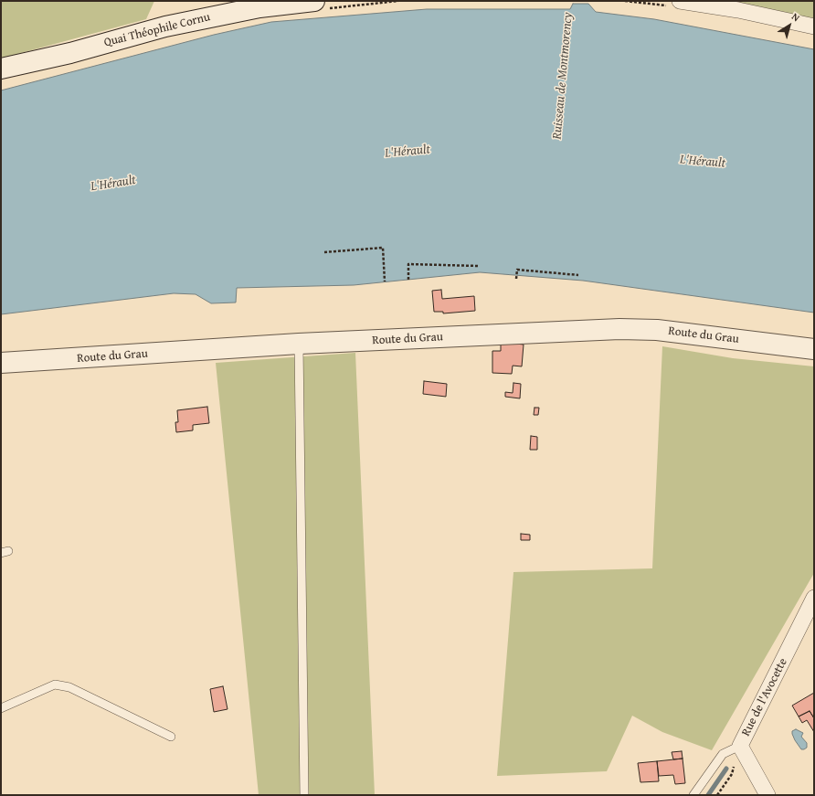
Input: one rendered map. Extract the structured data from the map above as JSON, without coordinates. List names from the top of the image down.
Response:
{
  "streets": {
    "street": ["Quai Théophile Cornu", "Route du Grau", "Rue de l'Avocette"]
  },
  "water": ["Ruisseau de Montmorency", "L'Hérault"],
  "north": "top right"
}
